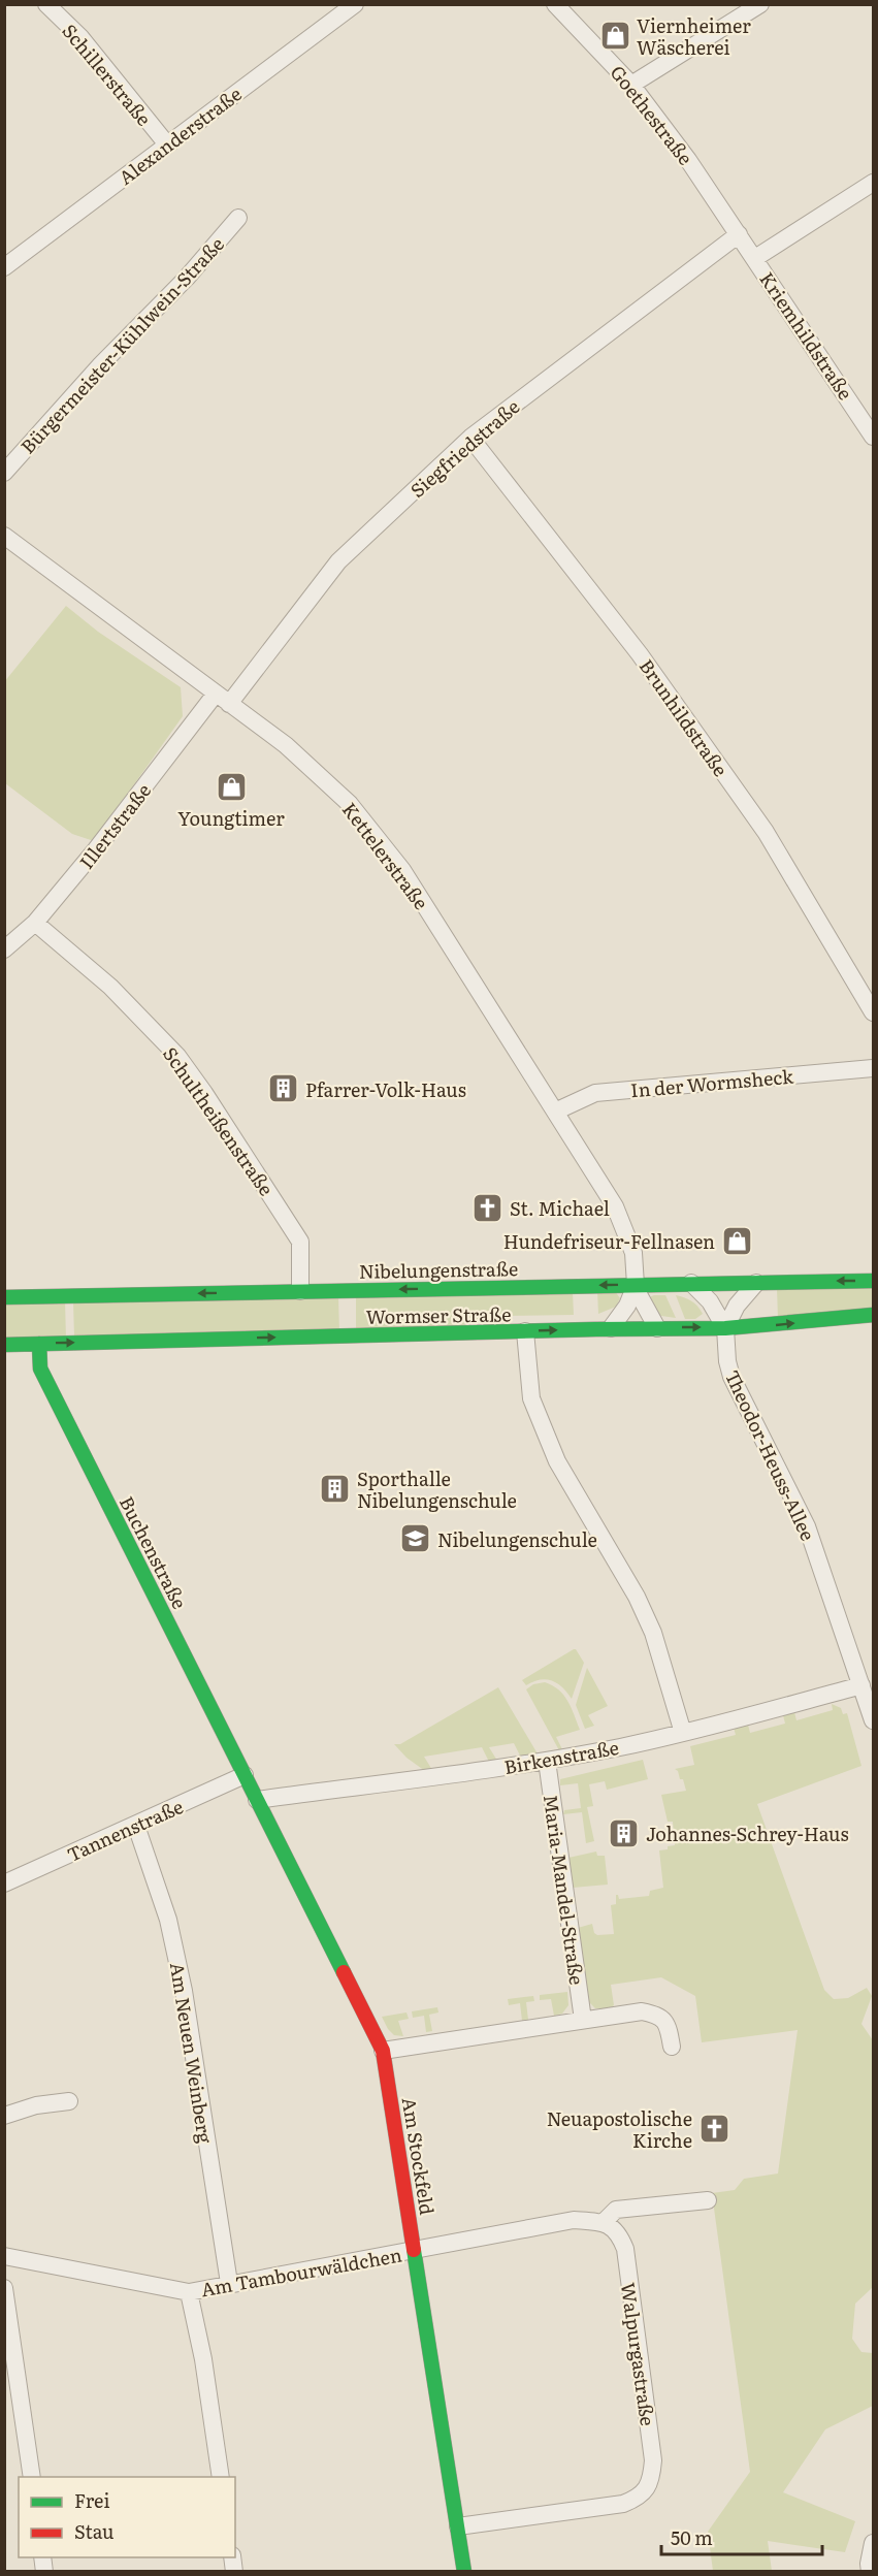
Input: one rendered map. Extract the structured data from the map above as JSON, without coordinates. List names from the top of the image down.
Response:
{
  "streets": {
    "street": [
      "Schillerstraße",
      "Goethestraße",
      "Alexanderstraße",
      "Kriemhildstraße",
      "Bürgermeister-Kühlwein-Straße",
      "Siegfriedstraße",
      "Brunhildstraße",
      "Illertstraße",
      "Kettelerstraße",
      "In der Wormsheck",
      "Schultheißenstraße",
      "Nibelungenstraße",
      "Wormser Straße",
      "Theodor-Heuss-Allee",
      "Buchenstraße",
      "Birkenstraße",
      "Tannenstraße",
      "Maria-Mandel-Straße",
      "Am Neuen Weinberg",
      "Am Stockfeld",
      "Am Tambourwäldchen",
      "Walpurgastraße"
    ]
  },
  "crossings": [
    ["Schillerstraße", "Alexanderstraße"],
    ["Goethestraße", "Kriemhildstraße"],
    ["Goethestraße", "Siegfriedstraße"],
    ["Kriemhildstraße", "Siegfriedstraße"],
    ["Siegfriedstraße", "Brunhildstraße"],
    ["Siegfriedstraße", "Illertstraße"],
    ["Siegfriedstraße", "Kettelerstraße"],
    ["Illertstraße", "Kettelerstraße"],
    ["Illertstraße", "Schultheißenstraße"],
    ["Kettelerstraße", "In der Wormsheck"],
    ["Kettelerstraße", "Nibelungenstraße"],
    ["Schultheißenstraße", "Nibelungenstraße"],
    ["Wormser Straße", "Theodor-Heuss-Allee"],
    ["Wormser Straße", "Buchenstraße"],
    ["Theodor-Heuss-Allee", "Birkenstraße"],
    ["Buchenstraße", "Tannenstraße"],
    ["Buchenstraße", "Am Stockfeld"],
    ["Birkenstraße", "Maria-Mandel-Straße"],
    ["Birkenstraße", "Am Stockfeld"],
    ["Tannenstraße", "Am Neuen Weinberg"],
    ["Tannenstraße", "Am Stockfeld"],
    ["Am Neuen Weinberg", "Am Tambourwäldchen"],
    ["Am Stockfeld", "Am Tambourwäldchen"],
    ["Am Stockfeld", "Walpurgastraße"]
  ],
  "one_way": ["Nibelungenstraße", "Wormser Straße"],
  "places": {
    "shop": ["Viernheimer Wäscherei", "Youngtimer", "Hundefriseur-Fellnasen"],
    "building": ["Pfarrer-Volk-Haus", "Sporthalle Nibelungenschule", "Johannes-Schrey-Haus"],
    "church": ["St. Michael", "Neuapostolische Kirche"],
    "school or university": ["Nibelungenschule"]
  },
  "legend": ["Frei", "Stau"],
  "scale_bar": "50 m"
}
